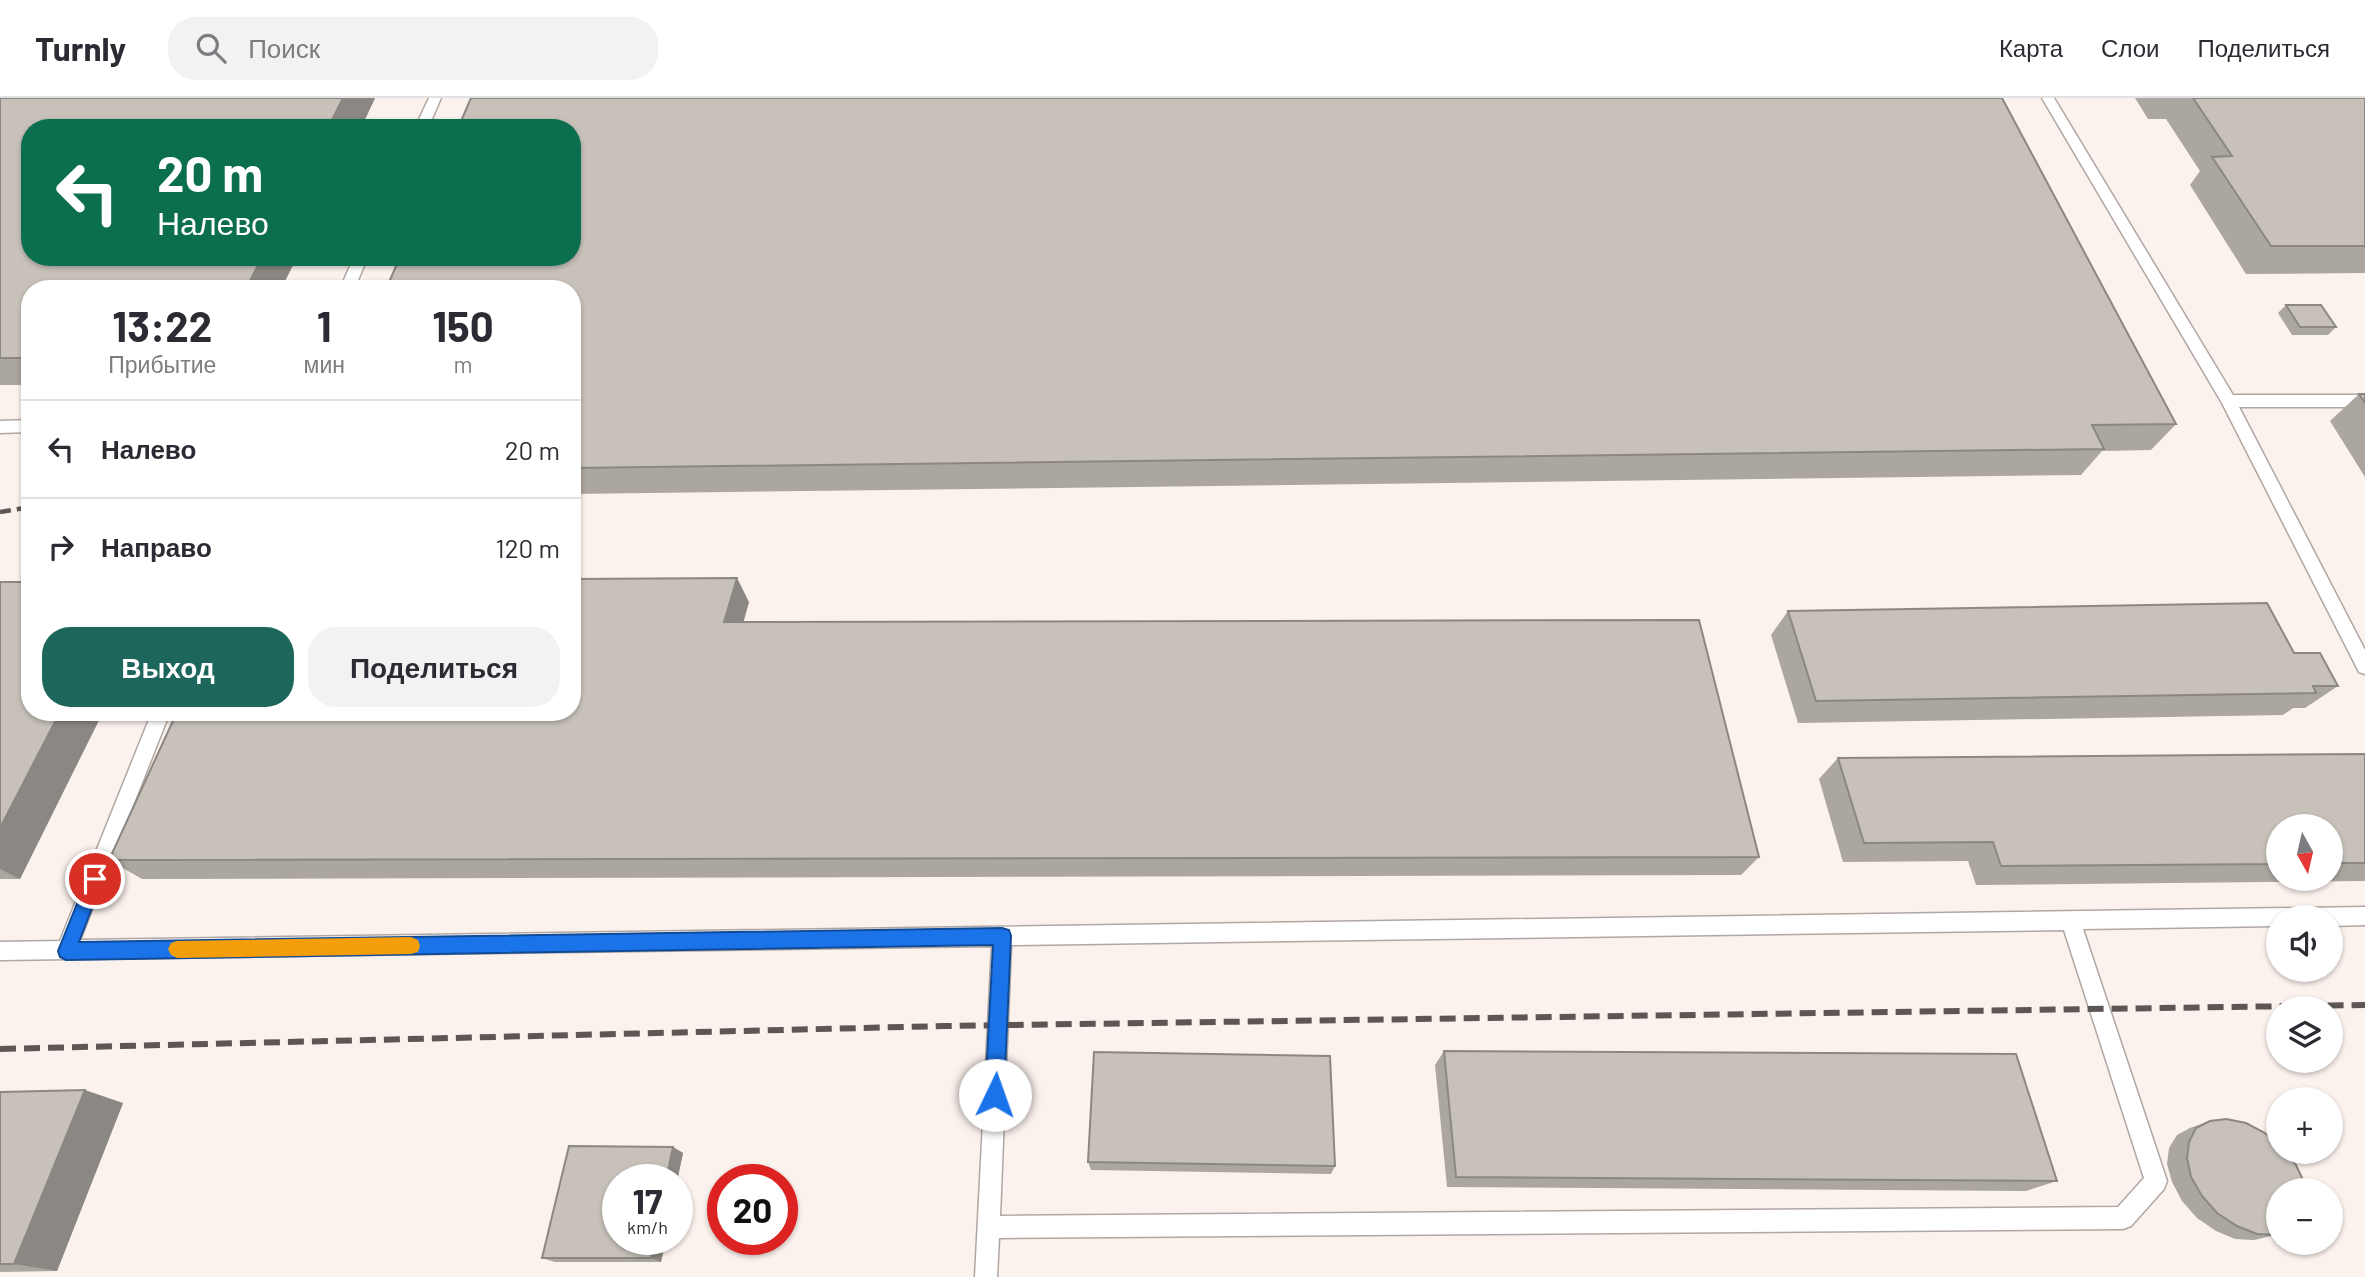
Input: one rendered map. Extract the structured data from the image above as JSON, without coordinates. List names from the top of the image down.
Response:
{
  "north": "bottom",
  "page": {
    "header": "Turnly",
    "search": "Поиск",
    "nav": ["Карта", "Слои", "Поделиться"],
    "turn": ["20 m", "Налево"],
    "eta": [
      "13:22",
      "Прибытие",
      "1",
      "мин",
      "150",
      "m"
    ],
    "list": [
      {
        "name": "Налево",
        "value": "20 m"
      },
      {
        "name": "Направо",
        "value": "120 m"
      }
    ],
    "buttons": ["Выход", "Поделиться"],
    "map_buttons": ["+", "−"],
    "speed": "17 km/h",
    "limit": "20"
  }
}
